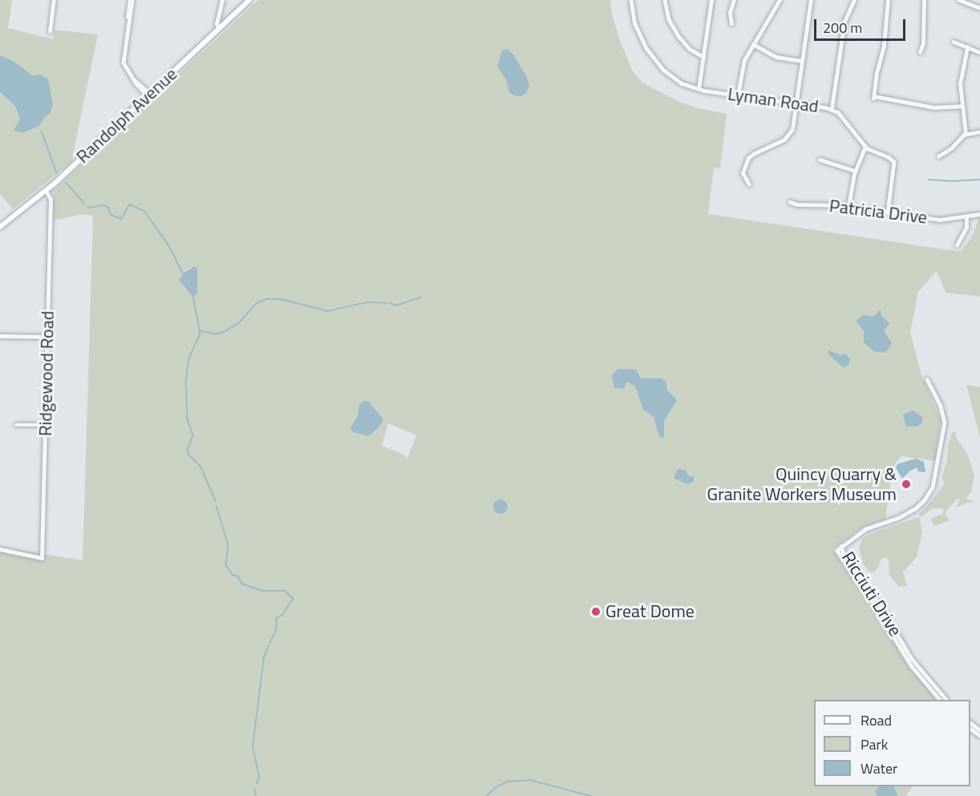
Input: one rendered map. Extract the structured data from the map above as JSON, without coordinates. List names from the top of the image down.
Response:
{
  "streets": {
    "main road": ["Randolph Avenue"],
    "street": [
      "Lyman Road",
      "Patricia Drive",
      "Ridgewood Road",
      "Ricciuti Drive"
    ]
  },
  "crossings": [
    ["Lyman Road", "Patricia Drive"],
    ["Randolph Avenue", "Ridgewood Road"]
  ],
  "places": ["Quincy Quarry & Granite Workers Museum", "Great Dome"],
  "legend": ["Road", "Park", "Water"],
  "scale_bar": "200 m"
}
